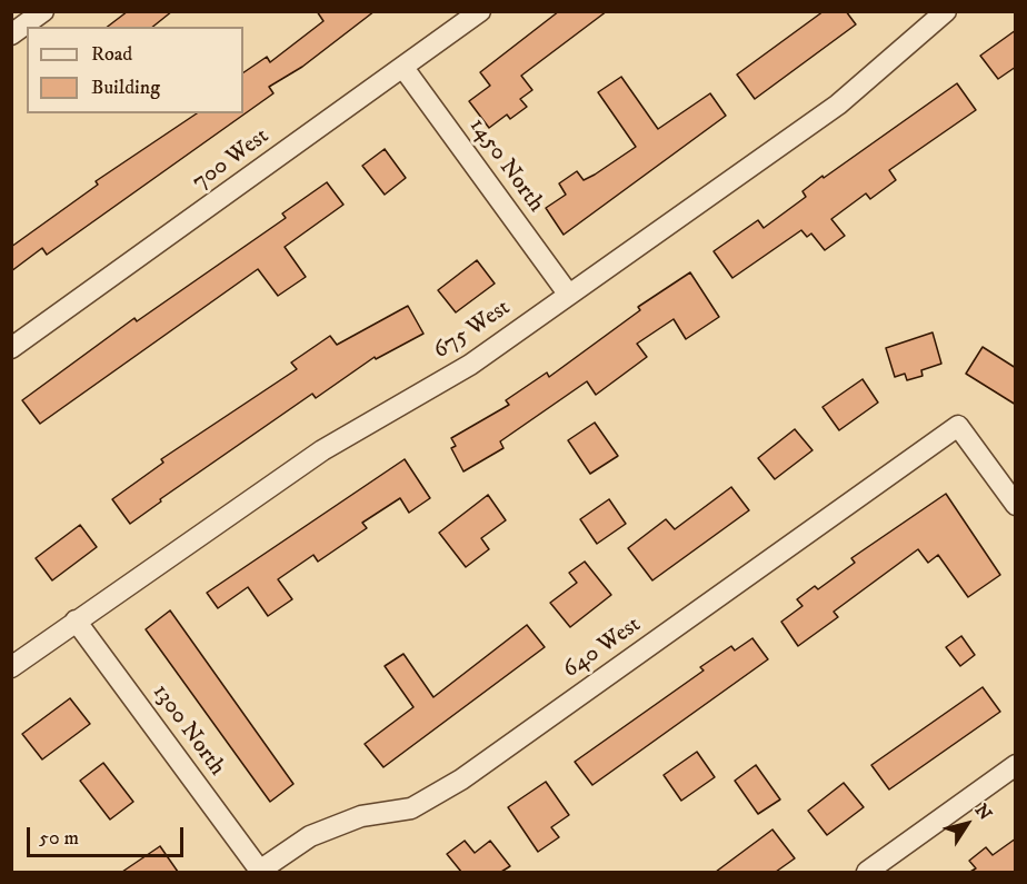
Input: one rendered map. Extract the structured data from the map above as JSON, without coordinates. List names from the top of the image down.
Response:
{
  "streets": {
    "street": [
      "700 West",
      "1450 North",
      "675 West",
      "640 West",
      "1300 North"
    ]
  },
  "crossings": [
    ["700 West", "1450 North"],
    ["1450 North", "675 West"],
    ["675 West", "1300 North"],
    ["640 West", "1300 North"]
  ],
  "legend": ["Road", "Building"],
  "scale_bar": "50 m",
  "north": "top right"
}
